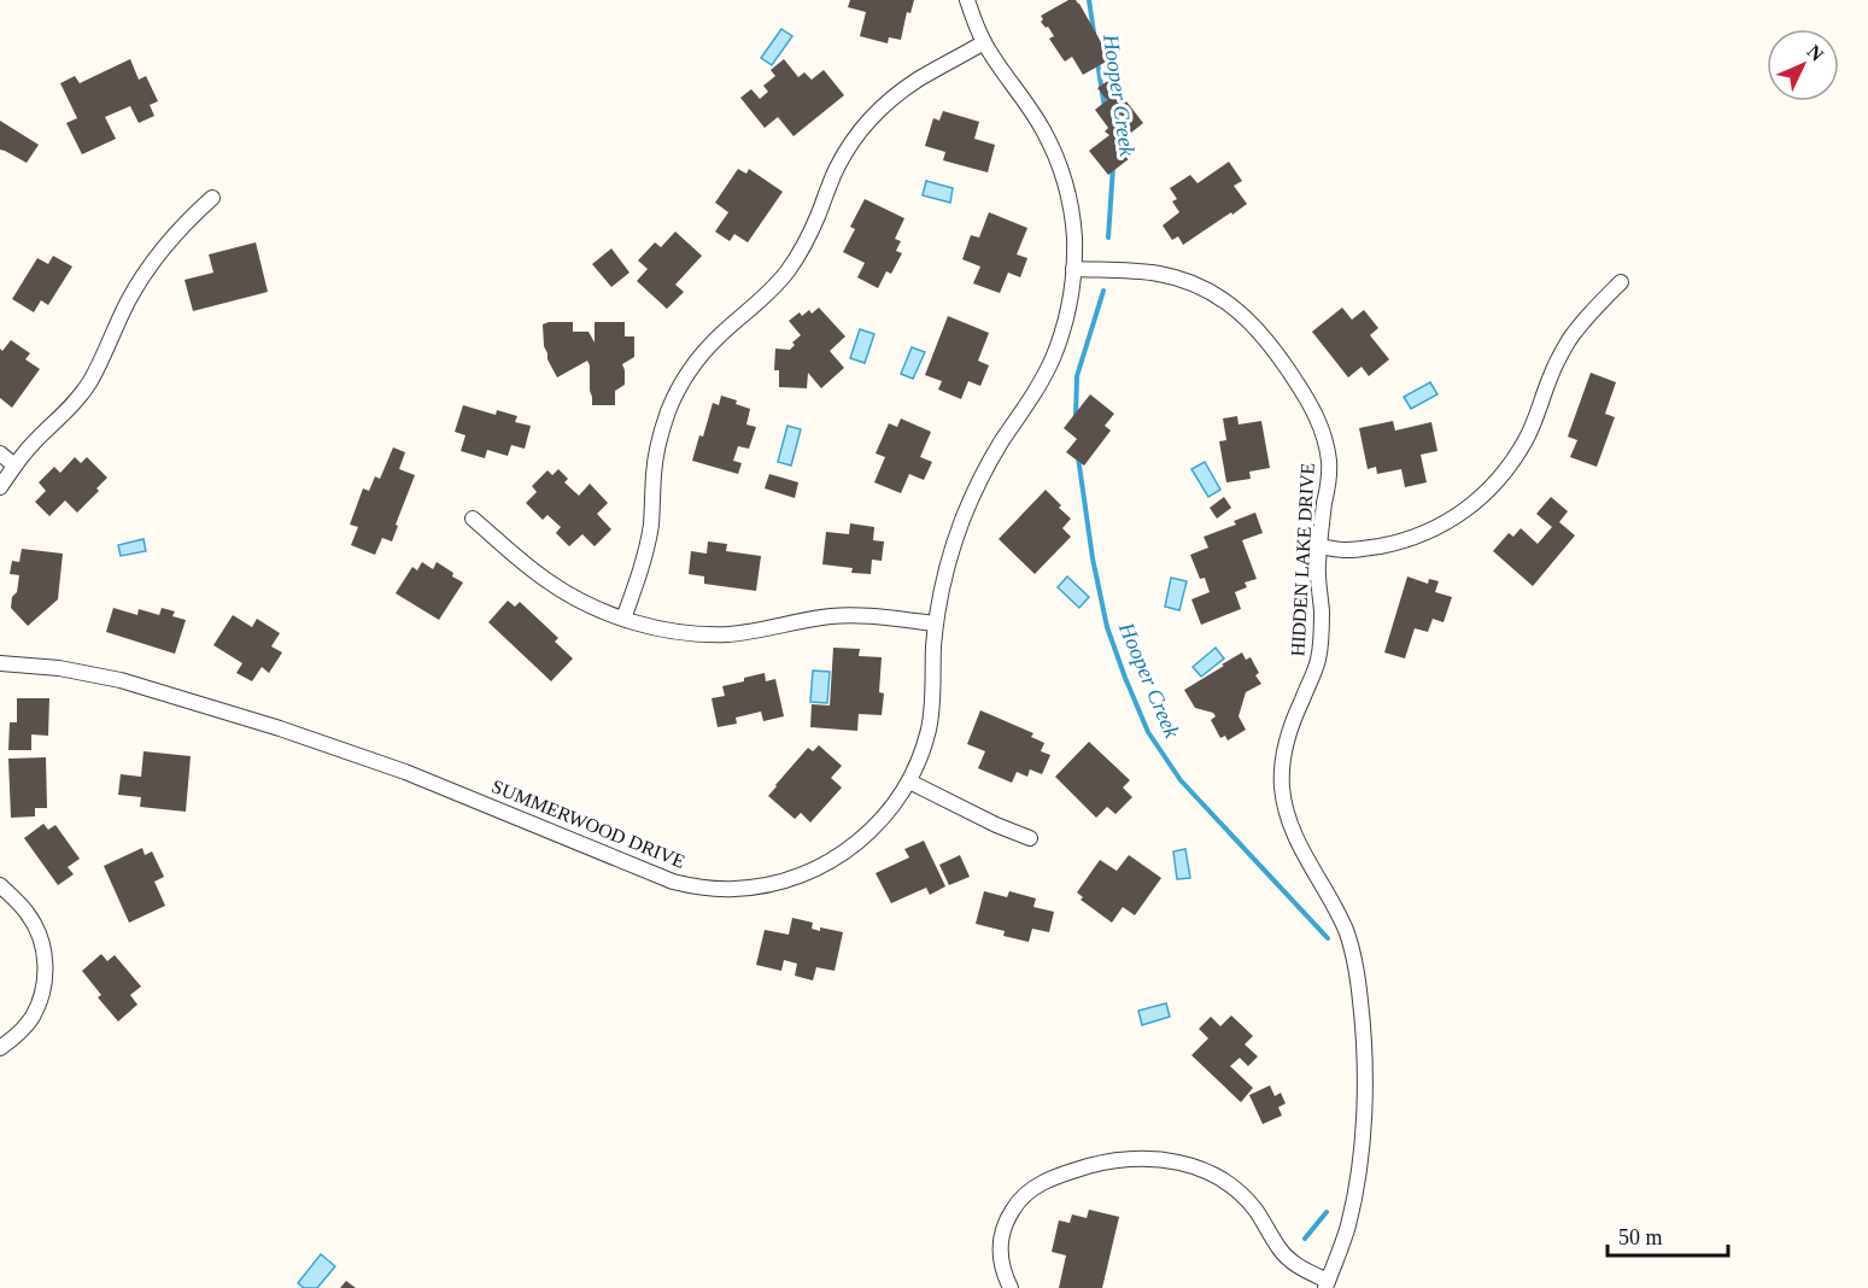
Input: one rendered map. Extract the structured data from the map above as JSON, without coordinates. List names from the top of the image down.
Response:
{
  "streets": {
    "street": ["HIDDEN LAKE DRIVE", "SUMMERWOOD DRIVE"]
  },
  "crossings": [
    ["HIDDEN LAKE DRIVE", "SUMMERWOOD DRIVE"]
  ],
  "water": ["Hooper Creek"],
  "scale_bar": "50 m",
  "north": "top right"
}
